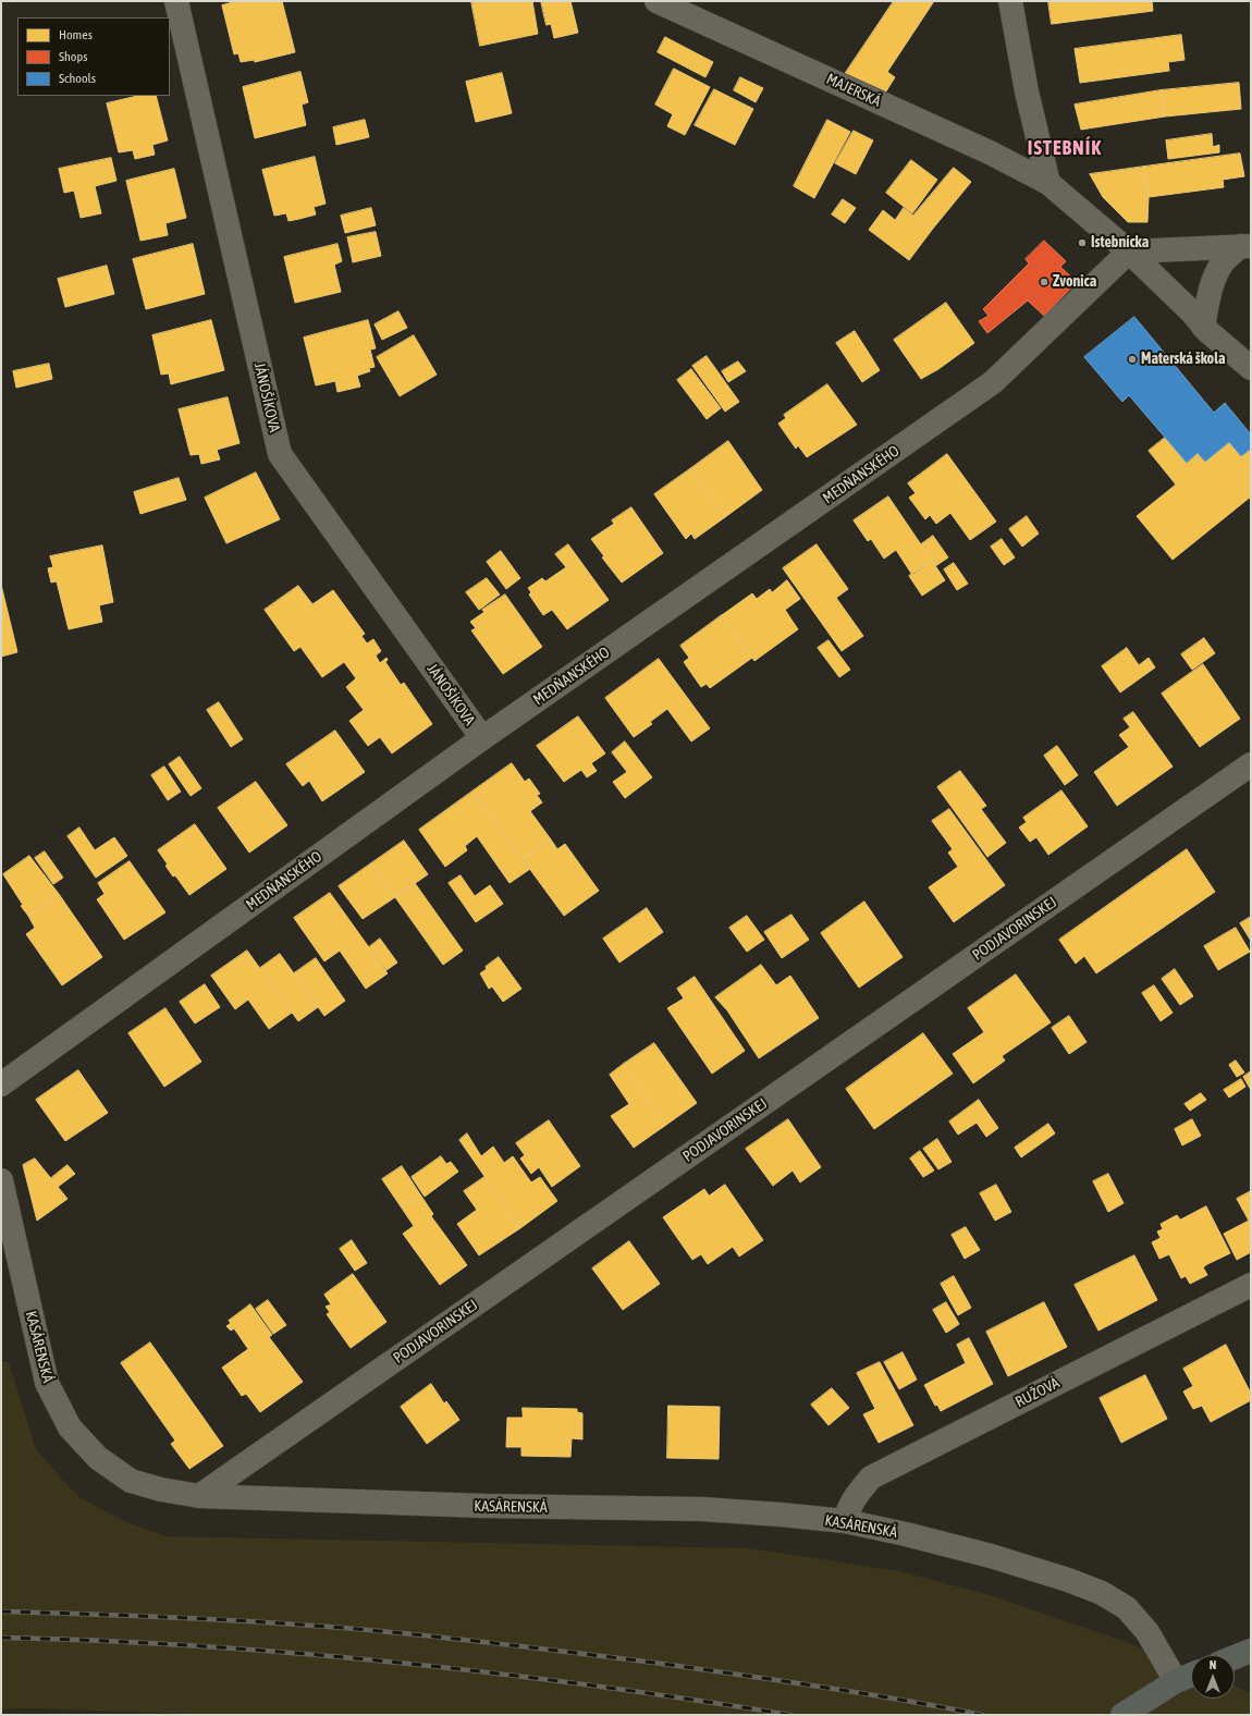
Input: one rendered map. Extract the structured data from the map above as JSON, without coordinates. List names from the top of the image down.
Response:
{
  "streets": {
    "street": [
      "MAJERSKÁ",
      "JÁNOŠÍKOVA",
      "MEDŇANSKÉHO",
      "PODJAVORINSKEJ",
      "KASÁRENSKÁ",
      "RUŽOVÁ"
    ]
  },
  "crossings": [
    ["JÁNOŠÍKOVA", "MEDŇANSKÉHO"],
    ["PODJAVORINSKEJ", "KASÁRENSKÁ"],
    ["KASÁRENSKÁ", "RUŽOVÁ"]
  ],
  "districts": ["ISTEBNÍK"],
  "places": ["Istebnícka", "Zvonica", "Materská škola"],
  "legend": ["Homes", "Shops", "Schools"],
  "north": "top"
}
